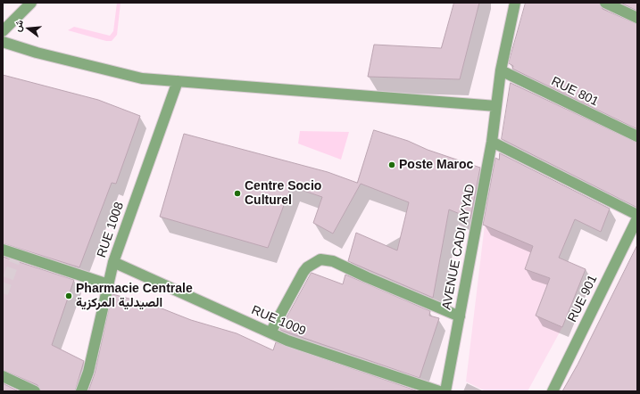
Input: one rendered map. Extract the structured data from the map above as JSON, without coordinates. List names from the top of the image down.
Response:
{
  "streets": {
    "street": [
      "RUE 801",
      "RUE 1008",
      "AVENUE CADI AYYAD",
      "RUE 901",
      "RUE 1009"
    ]
  },
  "crossings": [
    ["RUE 801", "AVENUE CADI AYYAD"],
    ["RUE 1008", "RUE 1009"]
  ],
  "places": ["Poste Maroc", "Centre Socio Culturel", "Pharmacie Centrale الصيدلية المركزية"],
  "north": "left"
}
